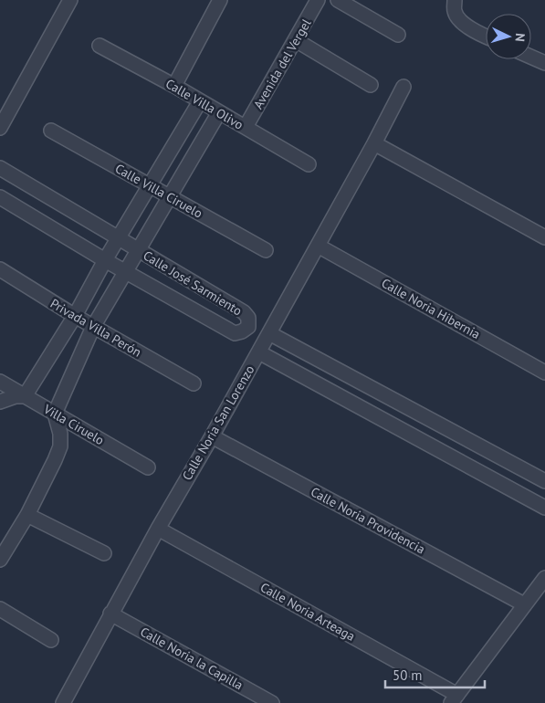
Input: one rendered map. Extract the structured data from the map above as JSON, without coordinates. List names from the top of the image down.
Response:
{
  "streets": {
    "street": [
      "Avenida del Vergel",
      "Calle Villa Olivo",
      "Calle Villa Ciruelo",
      "Calle José Sarmiento",
      "Calle Noria Hibernia",
      "Privada Villa Perón",
      "Calle Noria San Lorenzo",
      "Villa Ciruelo",
      "Calle Noria Providencia",
      "Calle Noria Arteaga",
      "Calle Noria la Capilla"
    ]
  },
  "crossings": [
    ["Avenida del Vergel", "Calle Villa Olivo"],
    ["Calle Noria Hibernia", "Calle Noria San Lorenzo"],
    ["Calle Noria San Lorenzo", "Calle Noria Providencia"],
    ["Calle Noria San Lorenzo", "Calle Noria Arteaga"],
    ["Calle Noria San Lorenzo", "Calle Noria la Capilla"]
  ],
  "scale_bar": "50 m",
  "north": "right"
}
